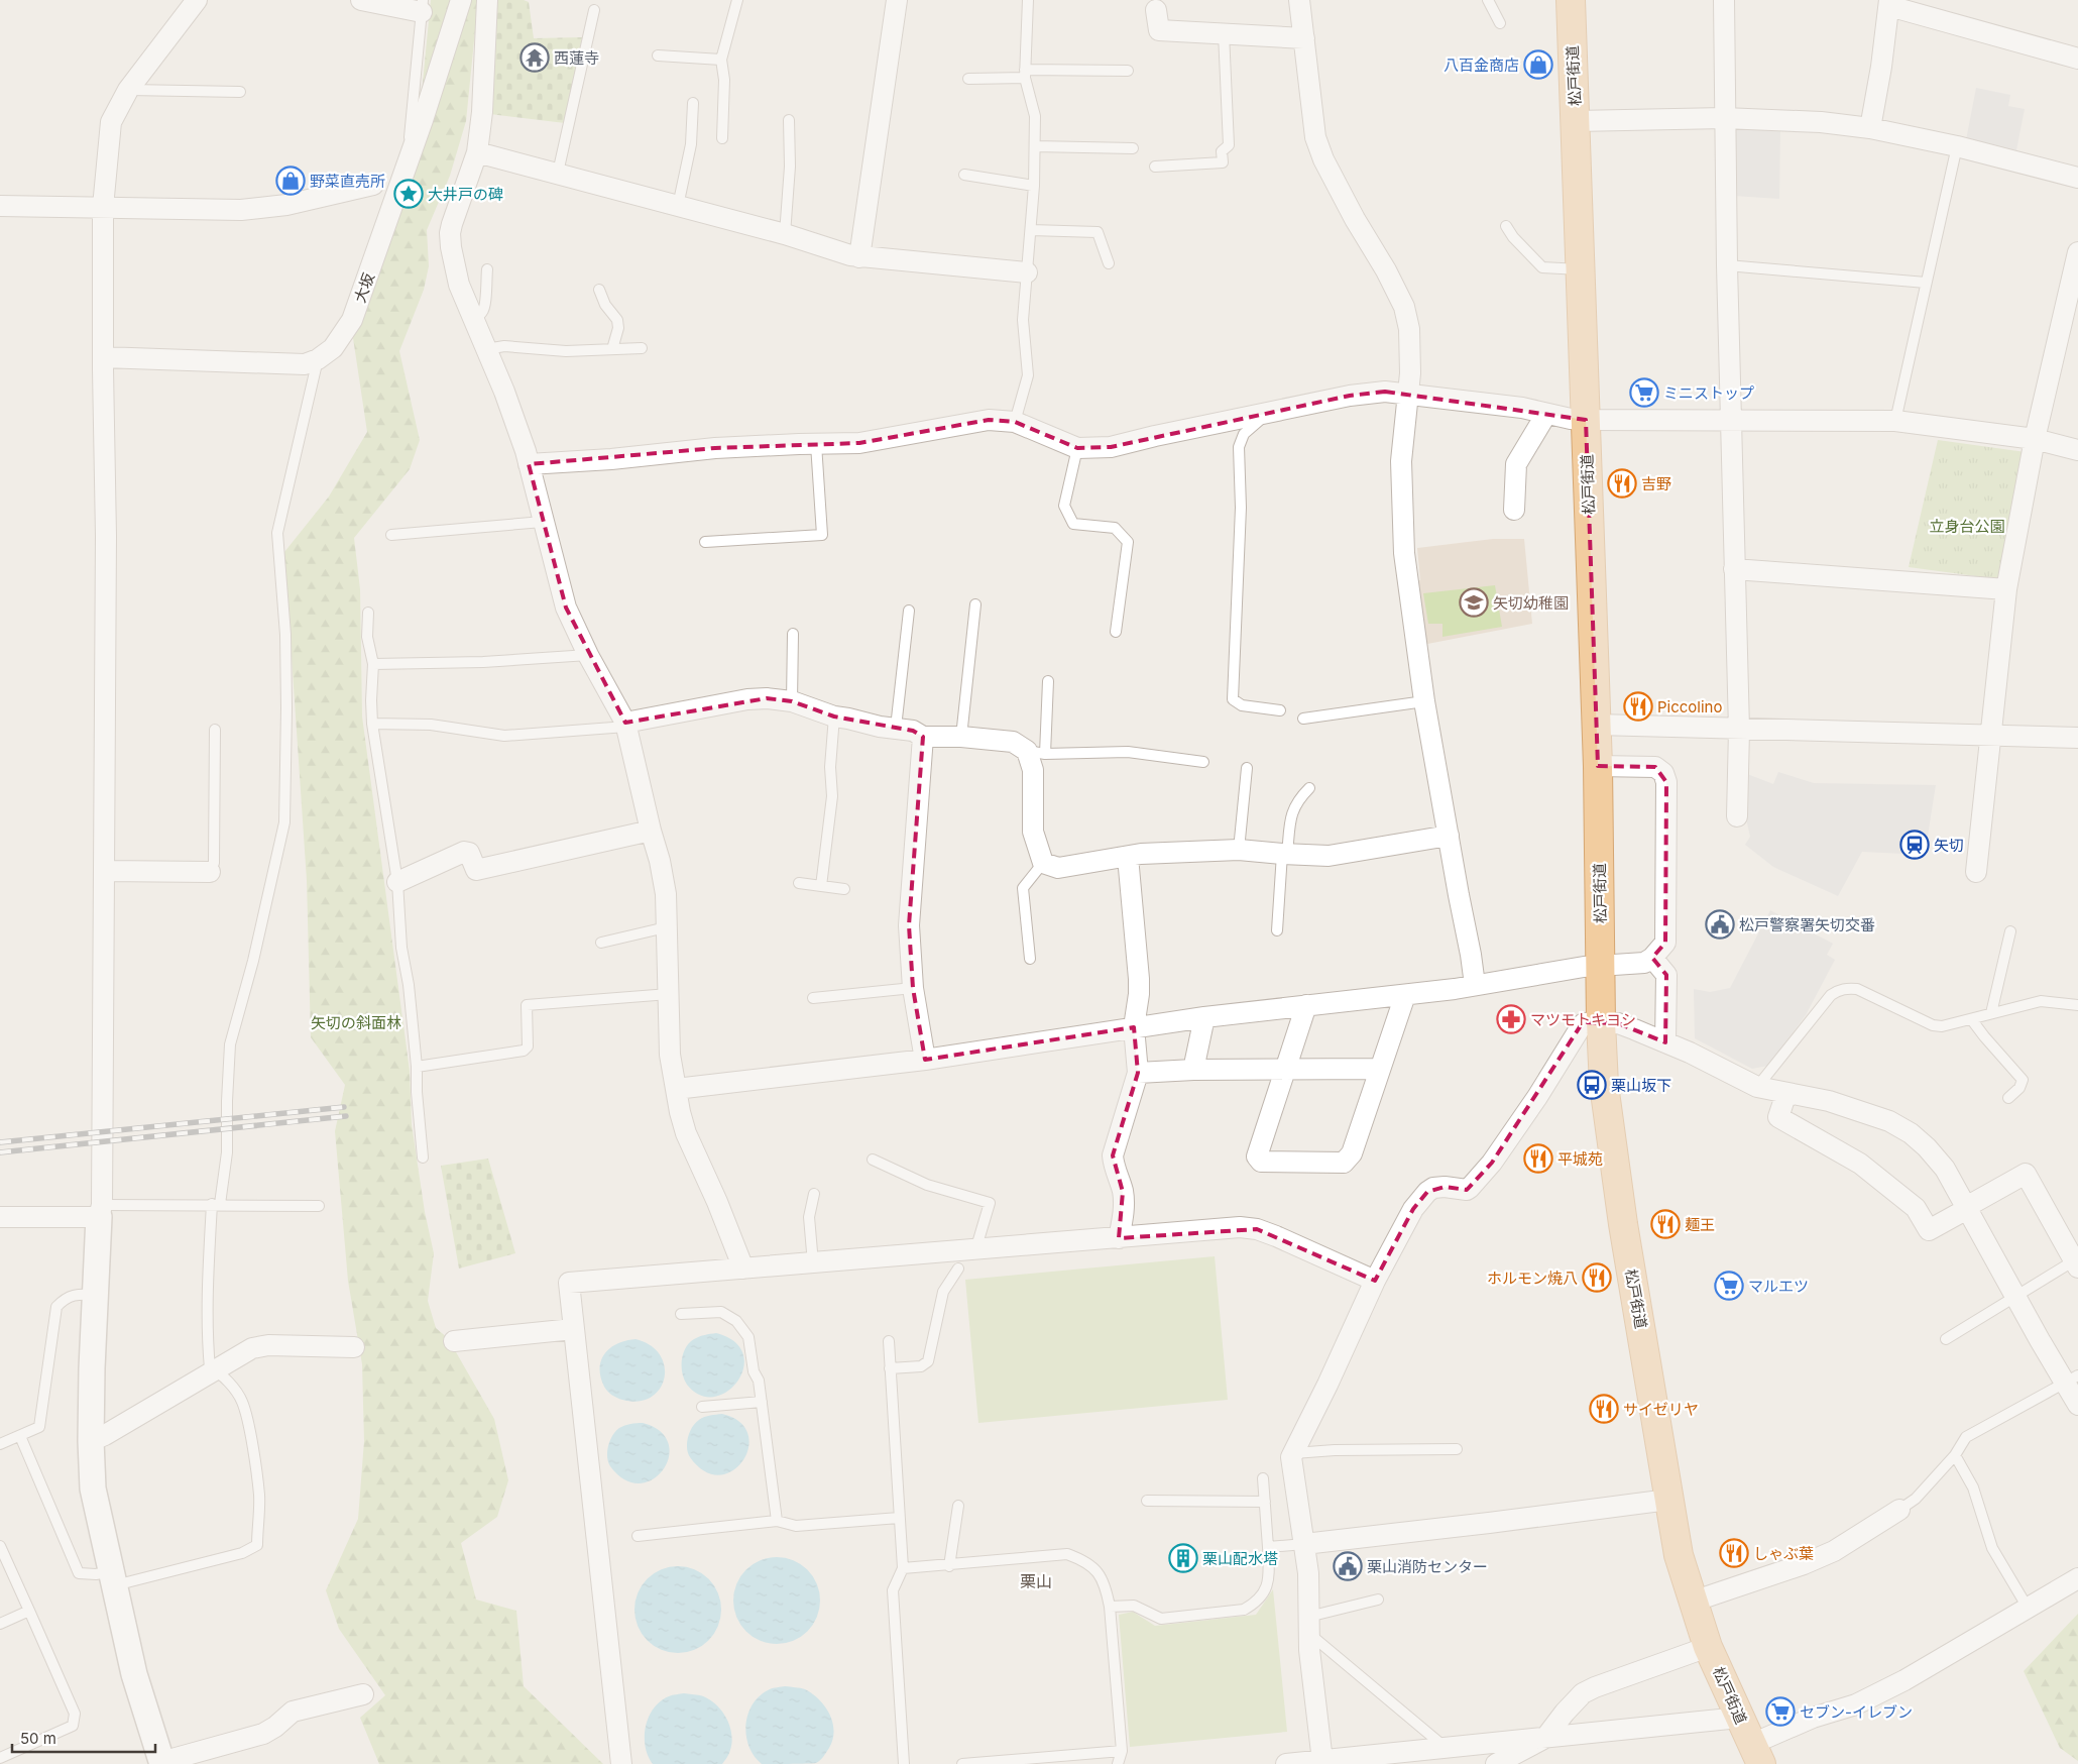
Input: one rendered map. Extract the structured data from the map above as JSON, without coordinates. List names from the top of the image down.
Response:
{
  "streets": {
    "main road": ["松戸街道"],
    "street": ["大坂"]
  },
  "districts": ["栗山"],
  "parks": ["立身台公園", "矢切の斜面林"],
  "places": {
    "temple": ["西蓮寺"],
    "shop": ["八百金商店", "野菜直売所"],
    "place": ["大井戸の碑"],
    "supermarket": ["ミニストップ", "マルエツ", "セブン-イレブン"],
    "restaurant": [
      "吉野",
      "Piccolino",
      "平城苑",
      "麺王",
      "ホルモン焼八",
      "サイゼリヤ",
      "しゃぶ葉"
    ],
    "school or university": ["矢切幼稚園"],
    "station": ["矢切"],
    "public building": ["松戸警察署矢切交番", "栗山消防センター"],
    "pharmacy": ["マツモトキヨシ"],
    "bus stop": ["栗山坂下"],
    "building": ["栗山配水塔"]
  },
  "scale_bar": "50 m"
}
